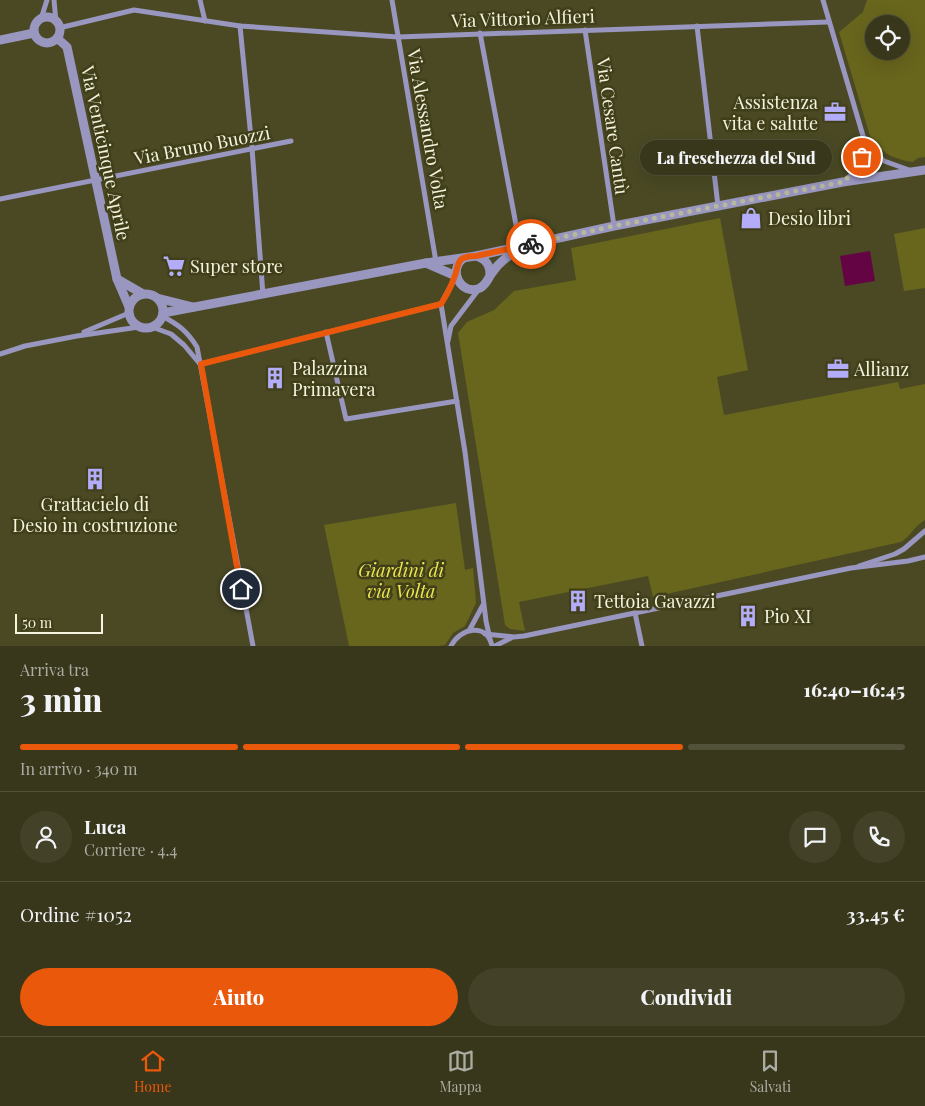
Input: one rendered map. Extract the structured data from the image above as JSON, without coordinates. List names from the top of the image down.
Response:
{
  "streets": {
    "street": [
      "Via Vittorio Alfieri",
      "Via Cesare Cantù",
      "Via Alessandro Volta",
      "Via Bruno Buozzi",
      "Via Venticinque Aprile"
    ]
  },
  "crossings": [
    ["Via Vittorio Alfieri", "Via Cesare Cantù"],
    ["Via Vittorio Alfieri", "Via Alessandro Volta"],
    ["Via Vittorio Alfieri", "Via Venticinque Aprile"],
    ["Via Bruno Buozzi", "Via Venticinque Aprile"]
  ],
  "parks": ["Giardini di via Volta"],
  "places": {
    "office": ["Assistenza vita e salute", "Allianz"],
    "other": ["La freschezza del Sud"],
    "shop": ["Desio libri"],
    "supermarket": ["Super store"],
    "building": [
      "Palazzina Primavera",
      "Grattacielo di Desio in costruzione",
      "Tettoia Gavazzi",
      "Pio XI"
    ]
  },
  "scale_bar": "50 m",
  "page": {
    "bubble": "La freschezza del Sud",
    "scale": "50 m",
    "heading": ["3 min", "Arriva tra", "16:40–16:45"],
    "panel": [
      "Luca",
      "Corriere · 4.4",
      "Ordine #1052",
      "33.45 €"
    ],
    "bar": "In arrivo · 340 m",
    "buttons": ["Aiuto", "Condividi"],
    "tabs": ["Home", "Mappa", "Salvati"]
  }
}
